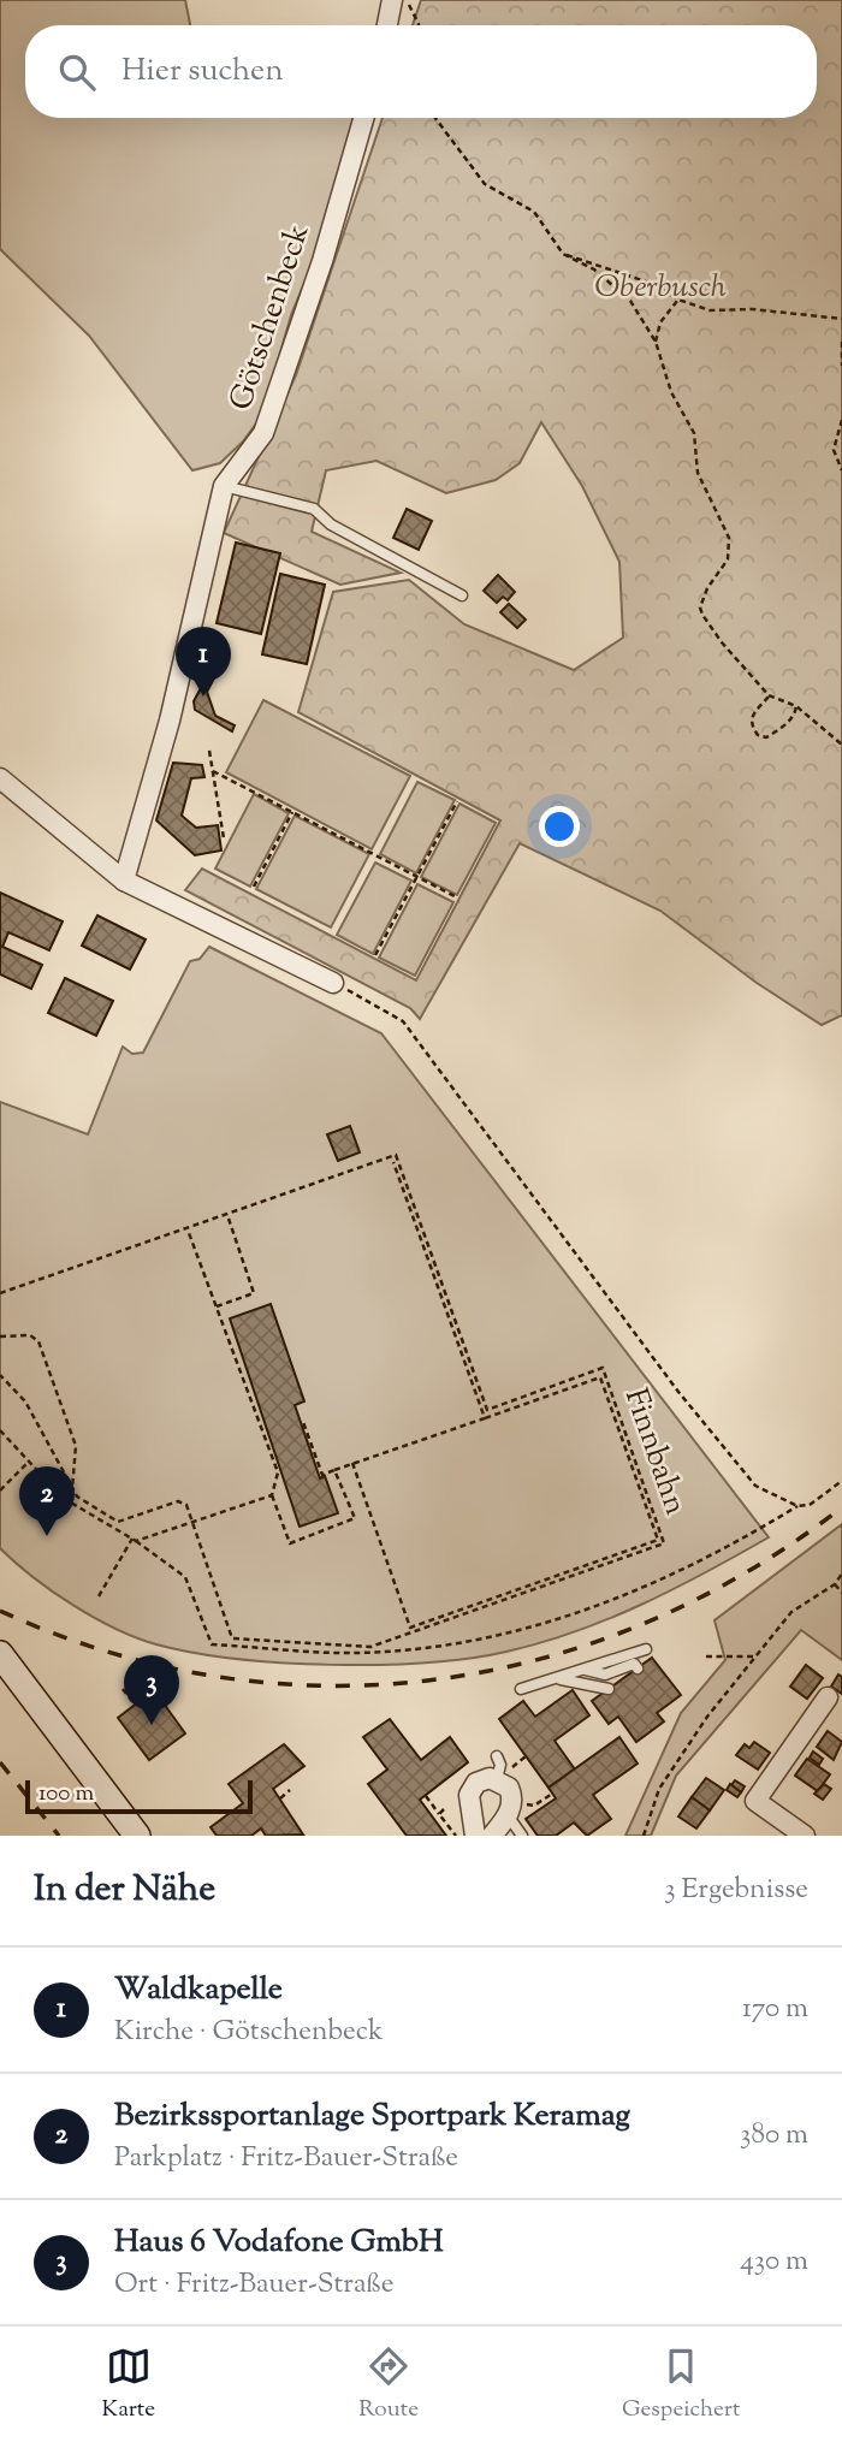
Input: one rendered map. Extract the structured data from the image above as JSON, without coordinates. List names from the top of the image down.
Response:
{
  "streets": {
    "street": ["Götschenbeck"],
    "path": ["Finnbahn"]
  },
  "parks": ["Oberbusch"],
  "scale_bar": "100 m",
  "page": {
    "search": "Hier suchen",
    "pins": ["1", "2", "3"],
    "scale": "100 m",
    "heading": ["In der Nähe", "3 Ergebnisse"],
    "list": [
      {
        "mark": "1",
        "name": "Waldkapelle",
        "note": "Kirche · Götschenbeck",
        "value": "170 m"
      },
      {
        "mark": "2",
        "name": "Bezirkssportanlage Sportpark Keramag",
        "note": "Parkplatz · Fritz-Bauer-Straße",
        "value": "380 m"
      },
      {
        "mark": "3",
        "name": "Haus 6 Vodafone GmbH",
        "note": "Ort · Fritz-Bauer-Straße",
        "value": "430 m"
      }
    ],
    "nav": ["Karte", "Route", "Gespeichert"]
  }
}
